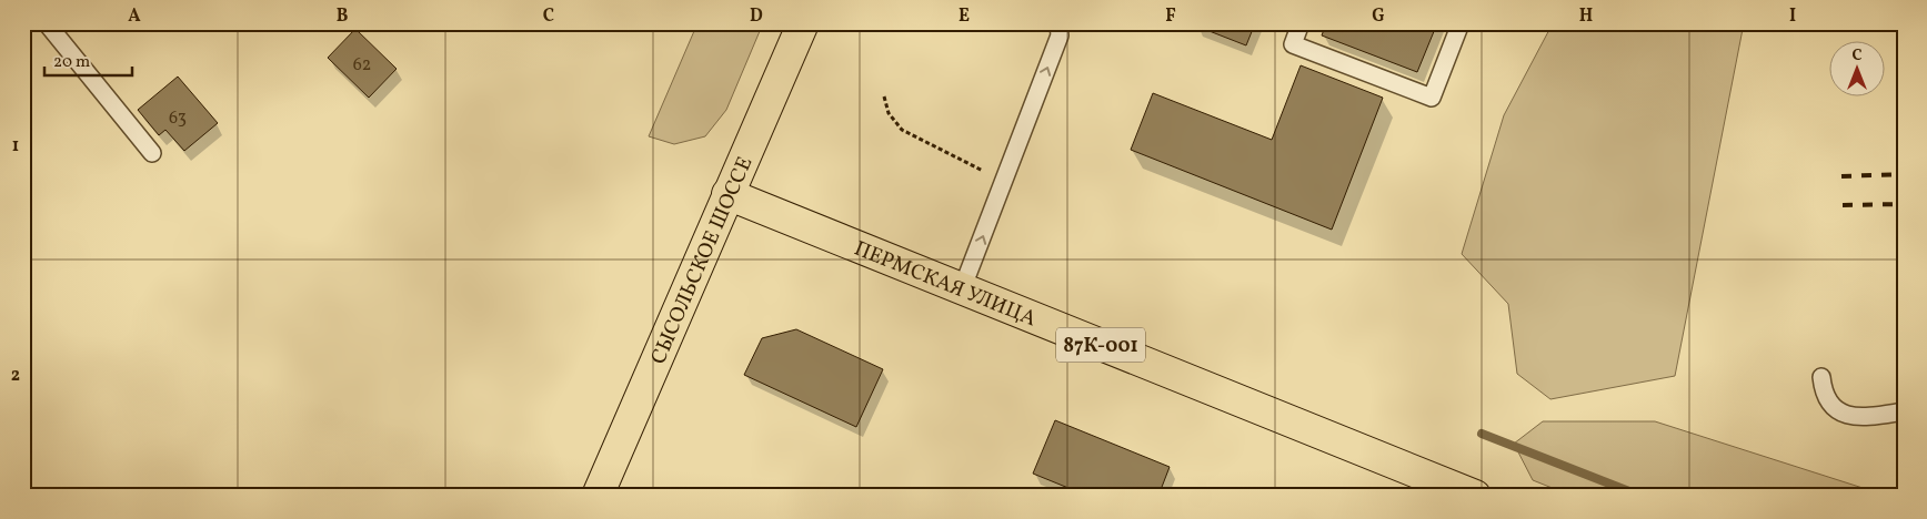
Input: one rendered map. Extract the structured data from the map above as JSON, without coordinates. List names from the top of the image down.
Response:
{
  "streets": {
    "main road": ["СЫСОЛЬСКОЕ ШОССЕ", "ПЕРМСКАЯ УЛИЦА", "87К-001"]
  },
  "crossings": [
    ["СЫСОЛЬСКОЕ ШОССЕ", "ПЕРМСКАЯ УЛИЦА"]
  ],
  "house_numbers": ["62", "63"],
  "scale_bar": "20 m",
  "north": "top",
  "grid": {
    "columns": [
      "A",
      "B",
      "C",
      "D",
      "E",
      "F",
      "G",
      "H",
      "I"
    ],
    "rows": ["1", "2"]
  }
}
